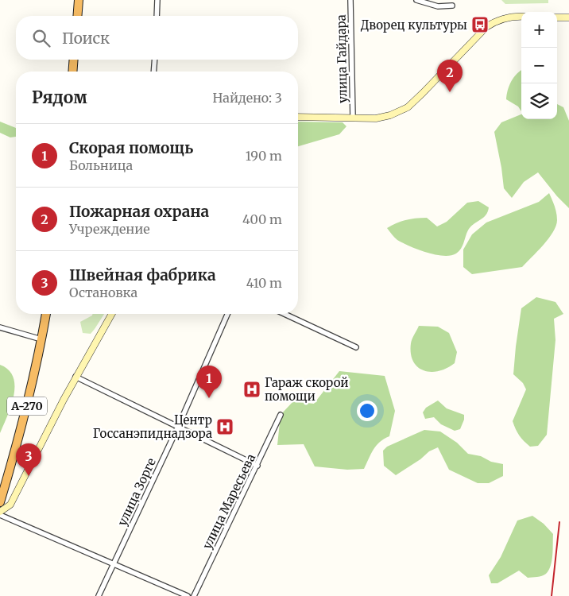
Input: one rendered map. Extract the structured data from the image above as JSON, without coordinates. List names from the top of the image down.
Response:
{
  "streets": {
    "highway": ["А-270"],
    "street": ["улица Гайдара", "улица Зорге", "улица Маресьева"]
  },
  "places": {
    "bus stop": ["Дворец культуры"],
    "hospital": ["Гараж скорой помощи", "Центр Госсанэпиднадзора"]
  },
  "page": {
    "map_buttons": ["+", "−"],
    "search": "Поиск",
    "pins": ["2", "1", "3"],
    "heading": ["Рядом", "Найдено: 3"],
    "list": [
      {
        "mark": "1",
        "name": "Скорая помощь",
        "note": "Больница",
        "value": "190 m"
      },
      {
        "mark": "2",
        "name": "Пожарная охрана",
        "note": "Учреждение",
        "value": "400 m"
      },
      {
        "mark": "3",
        "name": "Швейная фабрика",
        "note": "Остановка",
        "value": "410 m"
      }
    ]
  }
}
